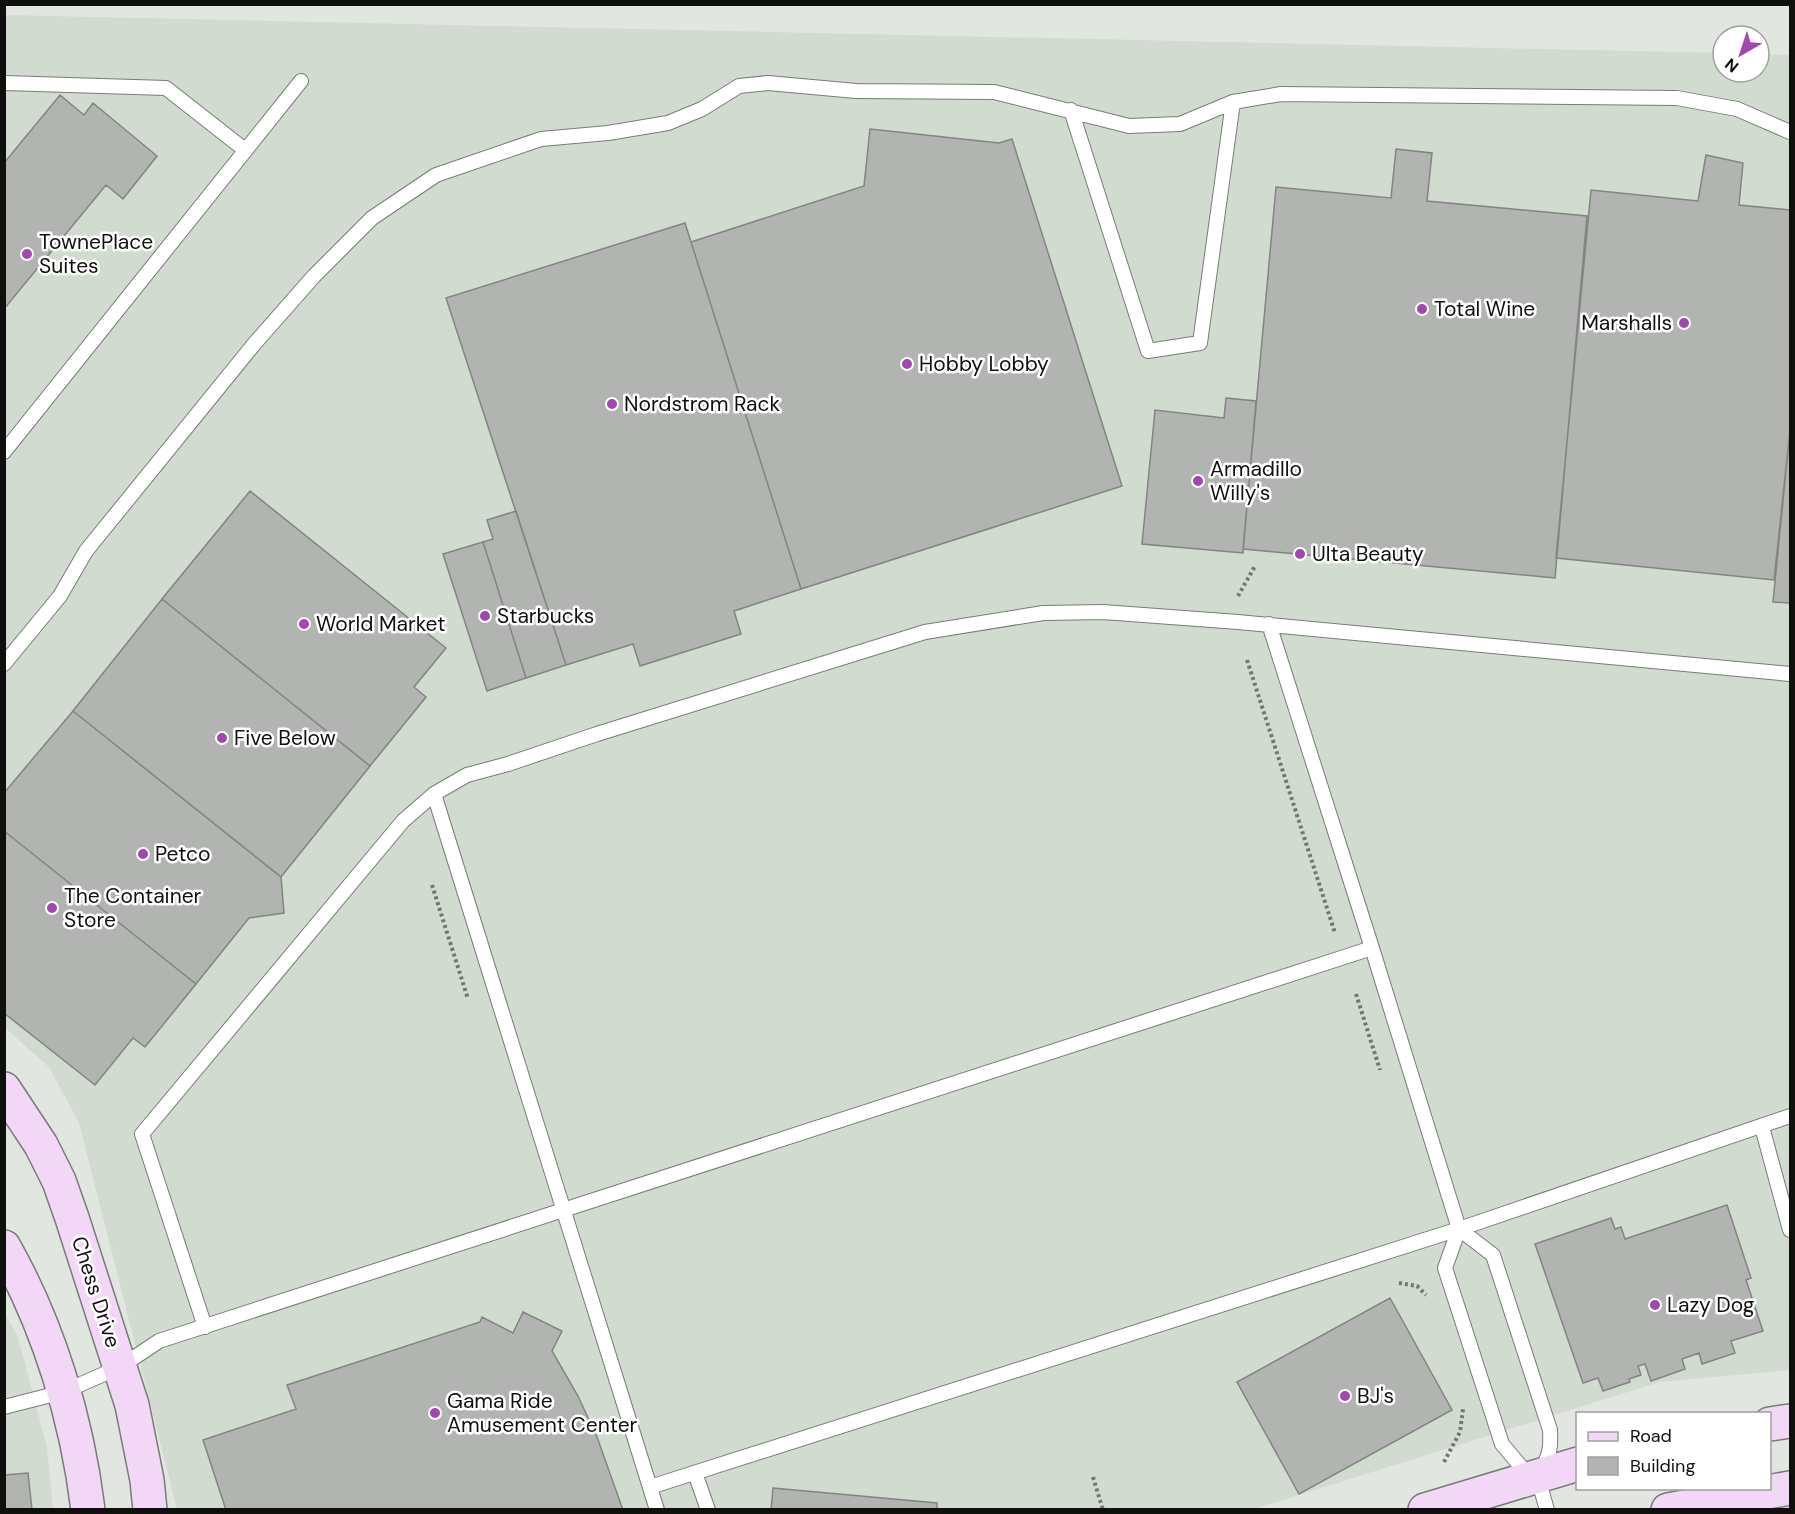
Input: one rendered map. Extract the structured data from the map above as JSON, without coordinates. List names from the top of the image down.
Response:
{
  "streets": {
    "main road": ["Chess Drive"]
  },
  "places": [
    "TownePlace Suites",
    "Total Wine",
    "Marshalls",
    "Hobby Lobby",
    "Nordstrom Rack",
    "Armadillo Willy's",
    "Ulta Beauty",
    "Starbucks",
    "World Market",
    "Five Below",
    "Petco",
    "The Container Store",
    "Lazy Dog",
    "BJ's",
    "Gama Ride Amusement Center"
  ],
  "legend": ["Road", "Building"],
  "north": "bottom left"
}
